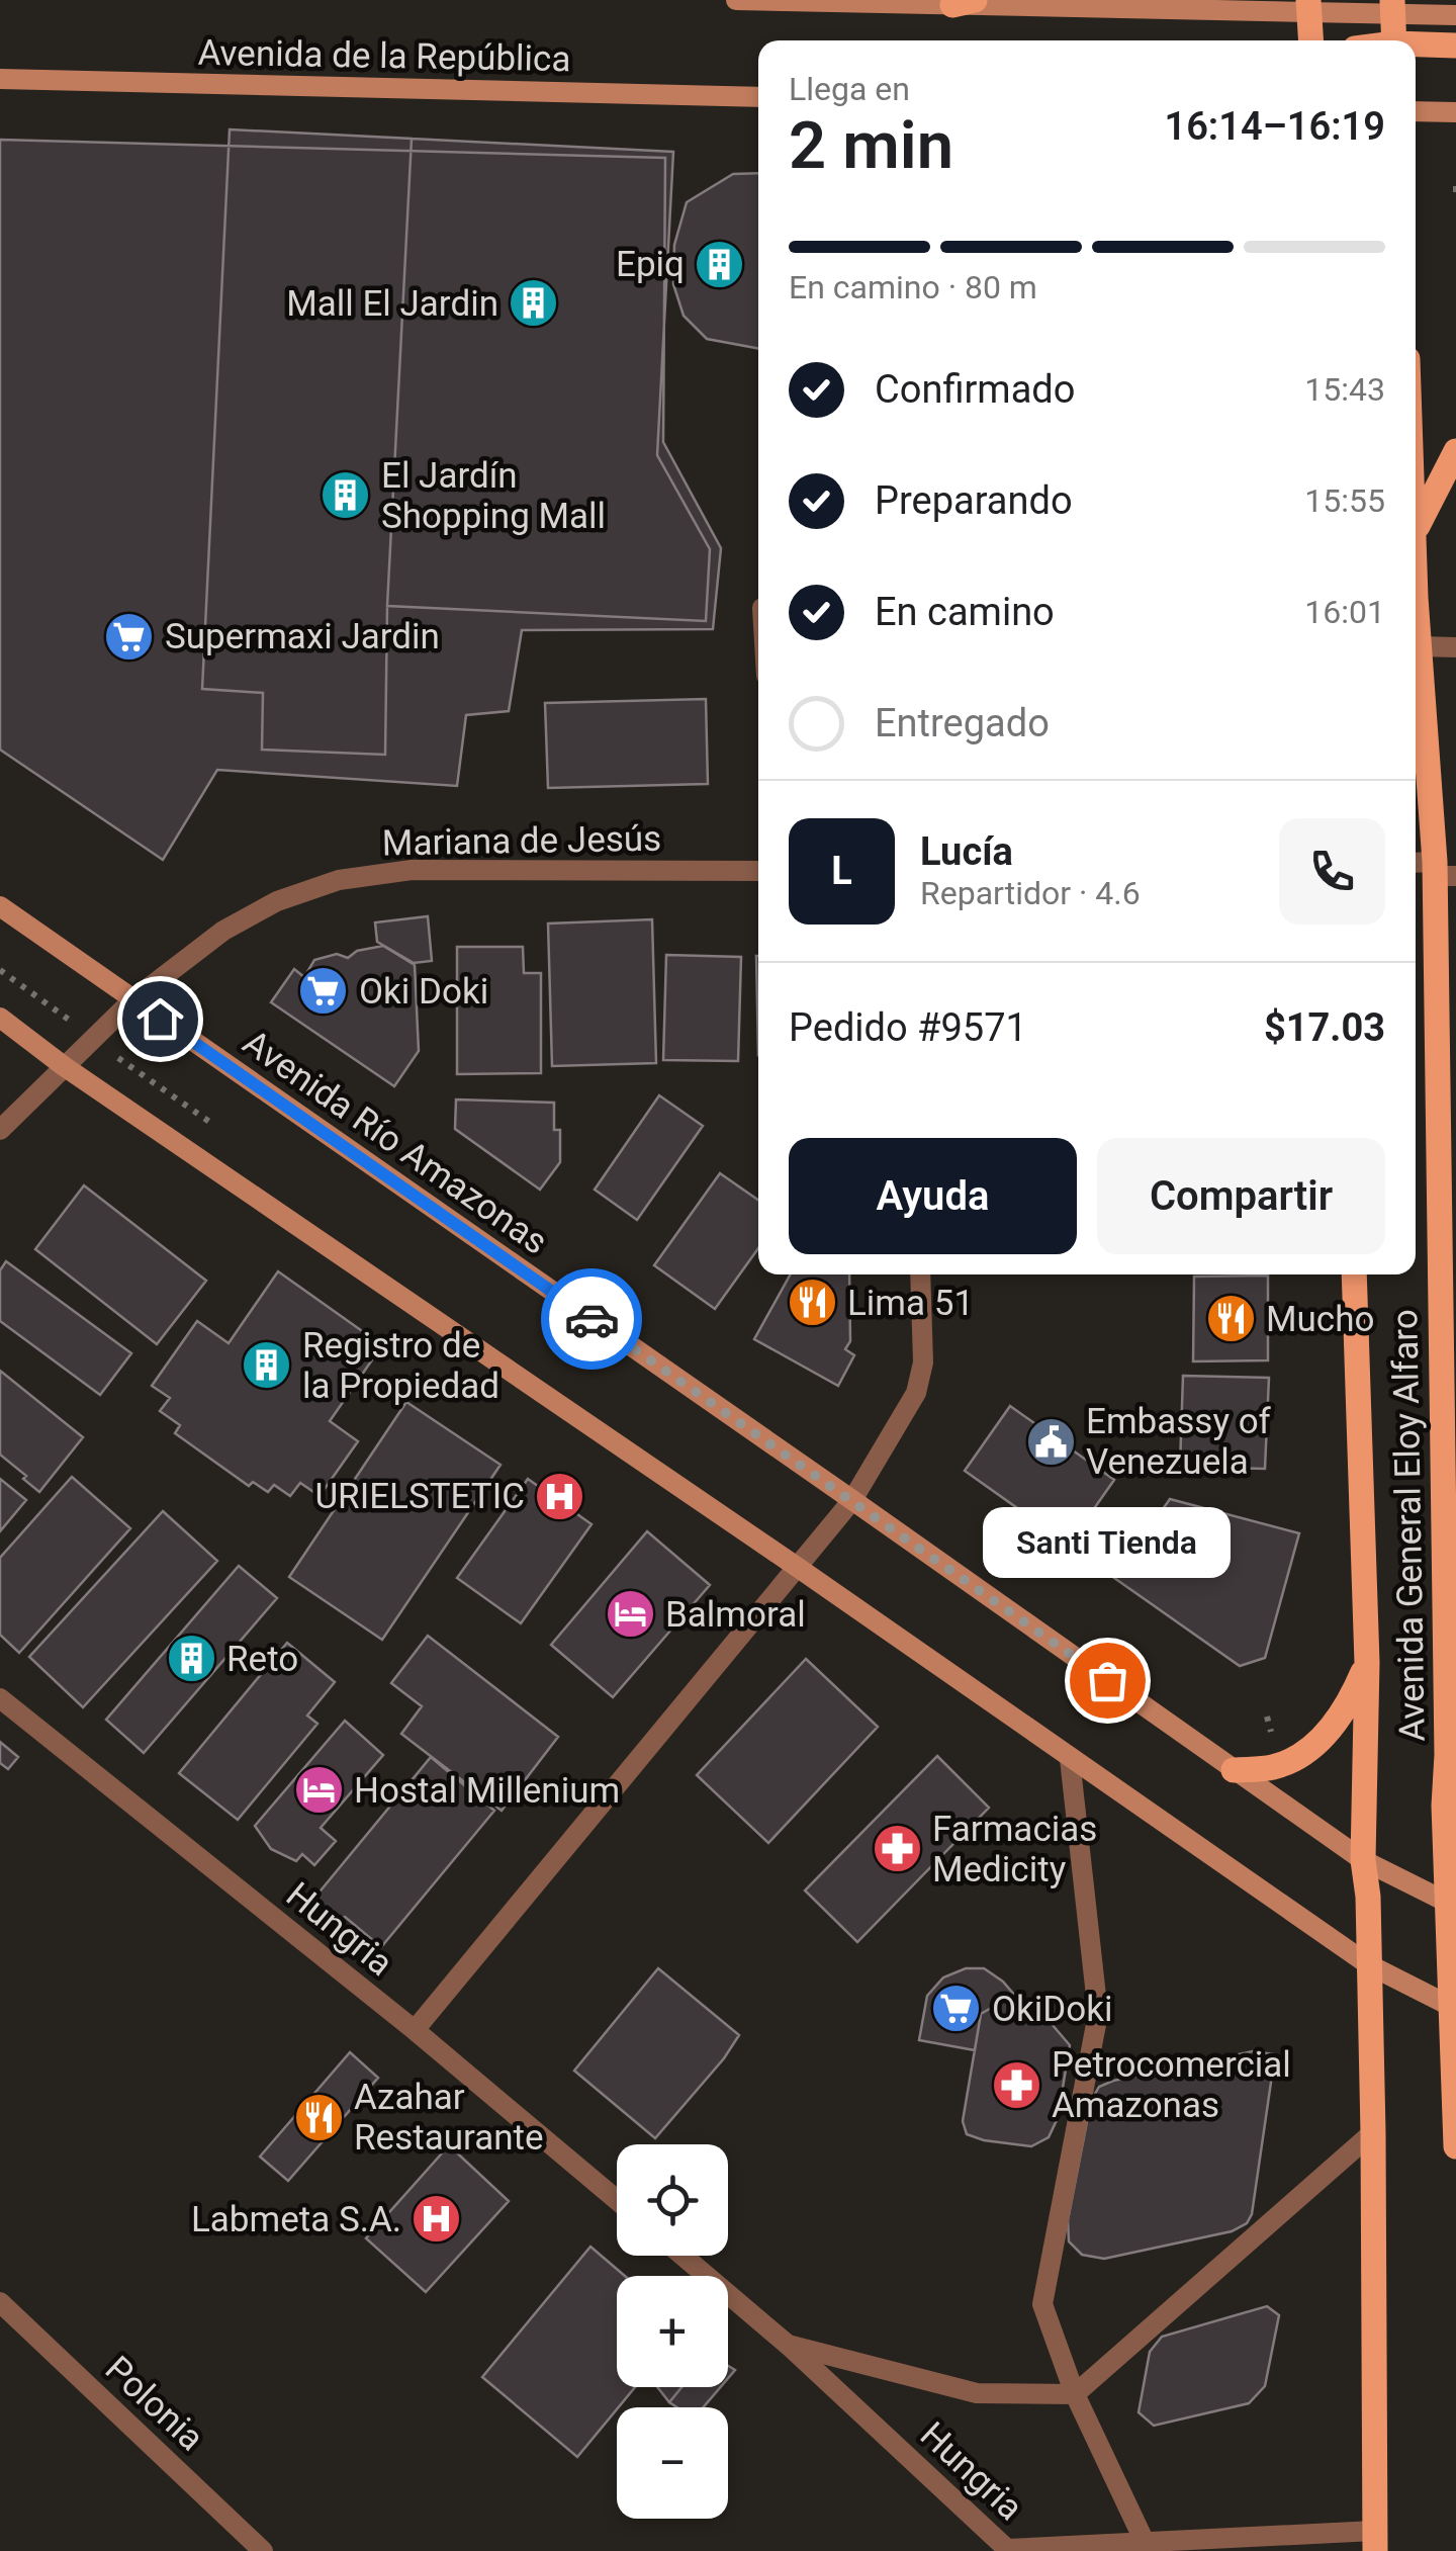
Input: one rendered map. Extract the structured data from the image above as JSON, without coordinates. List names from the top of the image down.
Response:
{
  "streets": {
    "main road": ["Avenida de la República", "Avenida Río Amazonas", "Avenida General Eloy Alfaro"],
    "street": ["Mariana de Jesús", "Hungria", "Polonia"]
  },
  "crossings": [
    ["Mariana de Jesús", "Avenida Río Amazonas"],
    ["Avenida Río Amazonas", "Avenida General Eloy Alfaro"],
    ["Avenida General Eloy Alfaro", "Hungria"]
  ],
  "places": {
    "building": [
      "Epiq",
      "Mall El Jardin",
      "El Jardín Shopping Mall",
      "Registro de la Propiedad",
      "Reto"
    ],
    "supermarket": ["Supermaxi Jardin", "Oki Doki", "OkiDoki"],
    "restaurant": ["Lima 51", "Mucho", "Azahar Restaurante"],
    "public building": ["Embassy of Venezuela"],
    "hospital": ["URIELSTETIC", "Labmeta S.A."],
    "hotel": ["Balmoral", "Hostal Millenium"],
    "other": ["Santi Tienda"],
    "pharmacy": ["Farmacias Medicity", "Petrocomercial Amazonas"]
  },
  "page": {
    "heading": ["2 min", "Llega en", "16:14–16:19"],
    "panel": [
      "Lucía",
      "Repartidor · 4.6",
      "Pedido #9571",
      "$17.03"
    ],
    "bar": "En camino · 80 m",
    "list": [
      ["Confirmado", "15:43"],
      ["Preparando", "15:55"],
      ["En camino", "16:01"],
      "Entregado"
    ],
    "round": "L",
    "buttons": ["Ayuda", "Compartir"],
    "bubble": "Santi Tienda",
    "map_buttons": ["+", "−"]
  }
}
